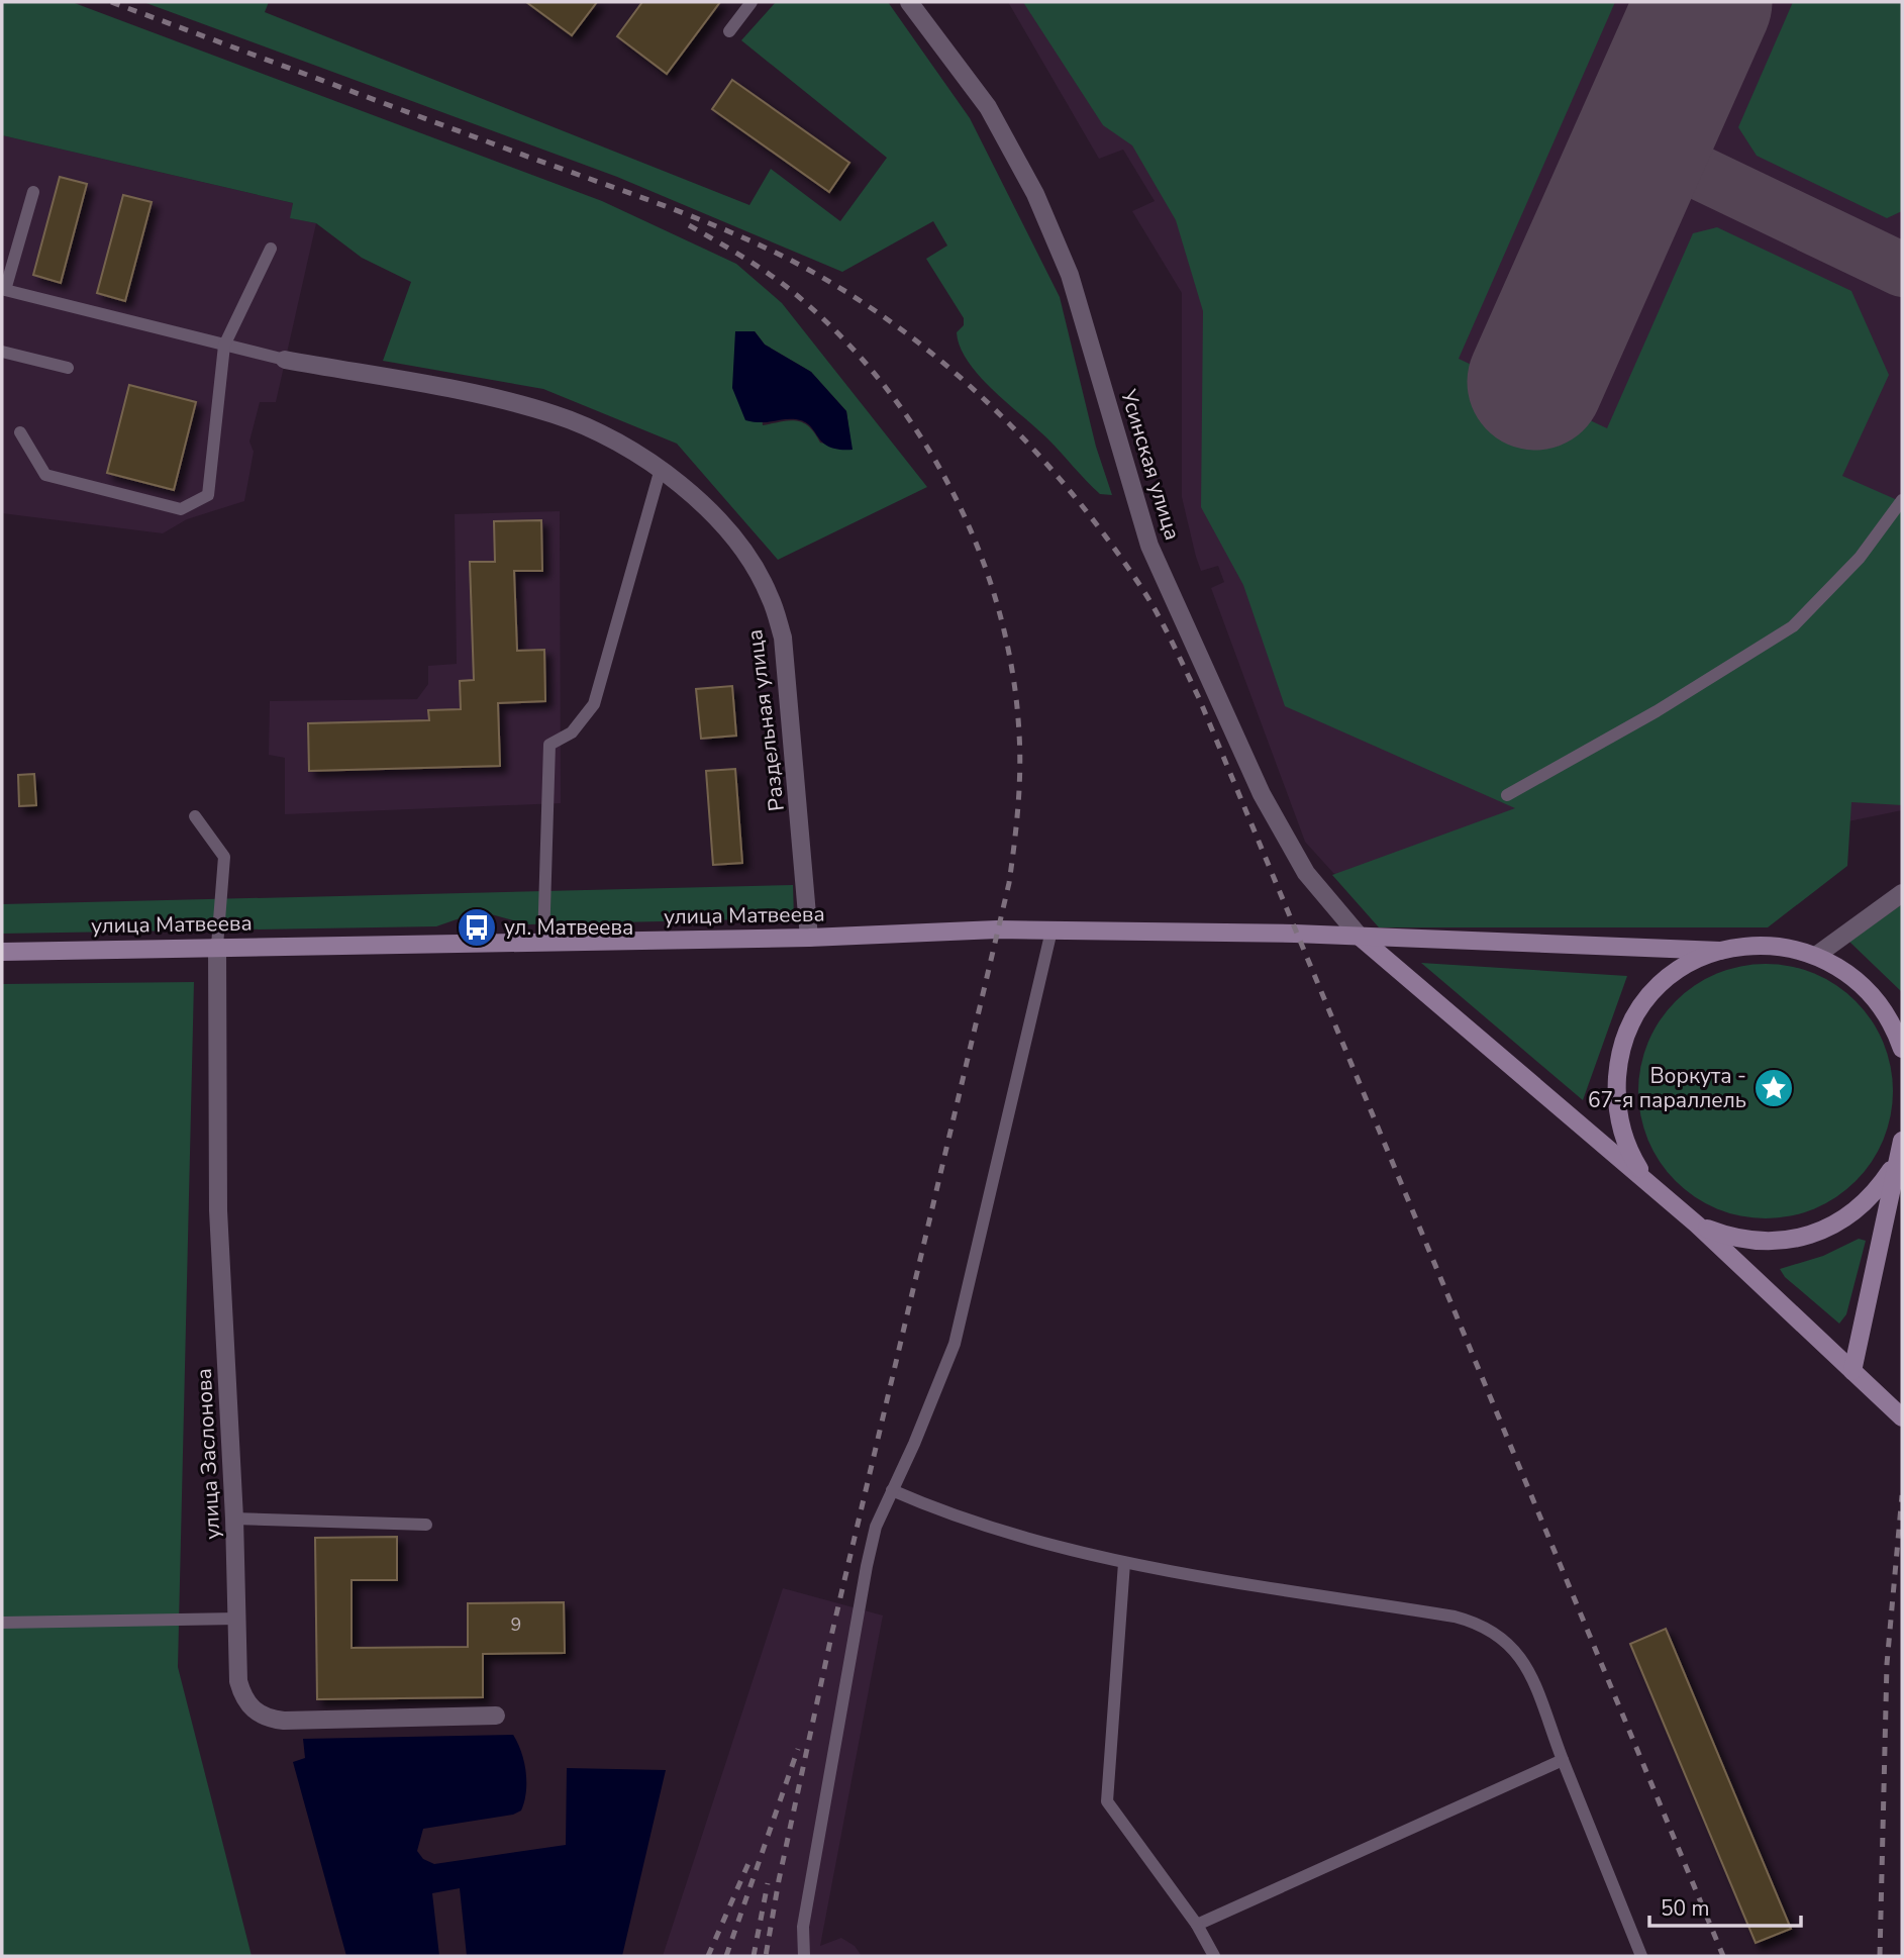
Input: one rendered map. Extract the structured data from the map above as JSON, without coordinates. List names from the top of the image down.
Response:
{
  "streets": {
    "street": [
      "Усинская улица",
      "Раздельная улица",
      "улица Матвеева",
      "улица Заслонова"
    ]
  },
  "crossings": [
    ["Усинская улица", "улица Матвеева"],
    ["Раздельная улица", "улица Матвеева"],
    ["улица Матвеева", "улица Заслонова"]
  ],
  "places": {
    "bus stop": ["ул. Матвеева"],
    "place": ["Воркута - 67-я параллель"]
  },
  "house_numbers": ["9"],
  "scale_bar": "50 m"
}
